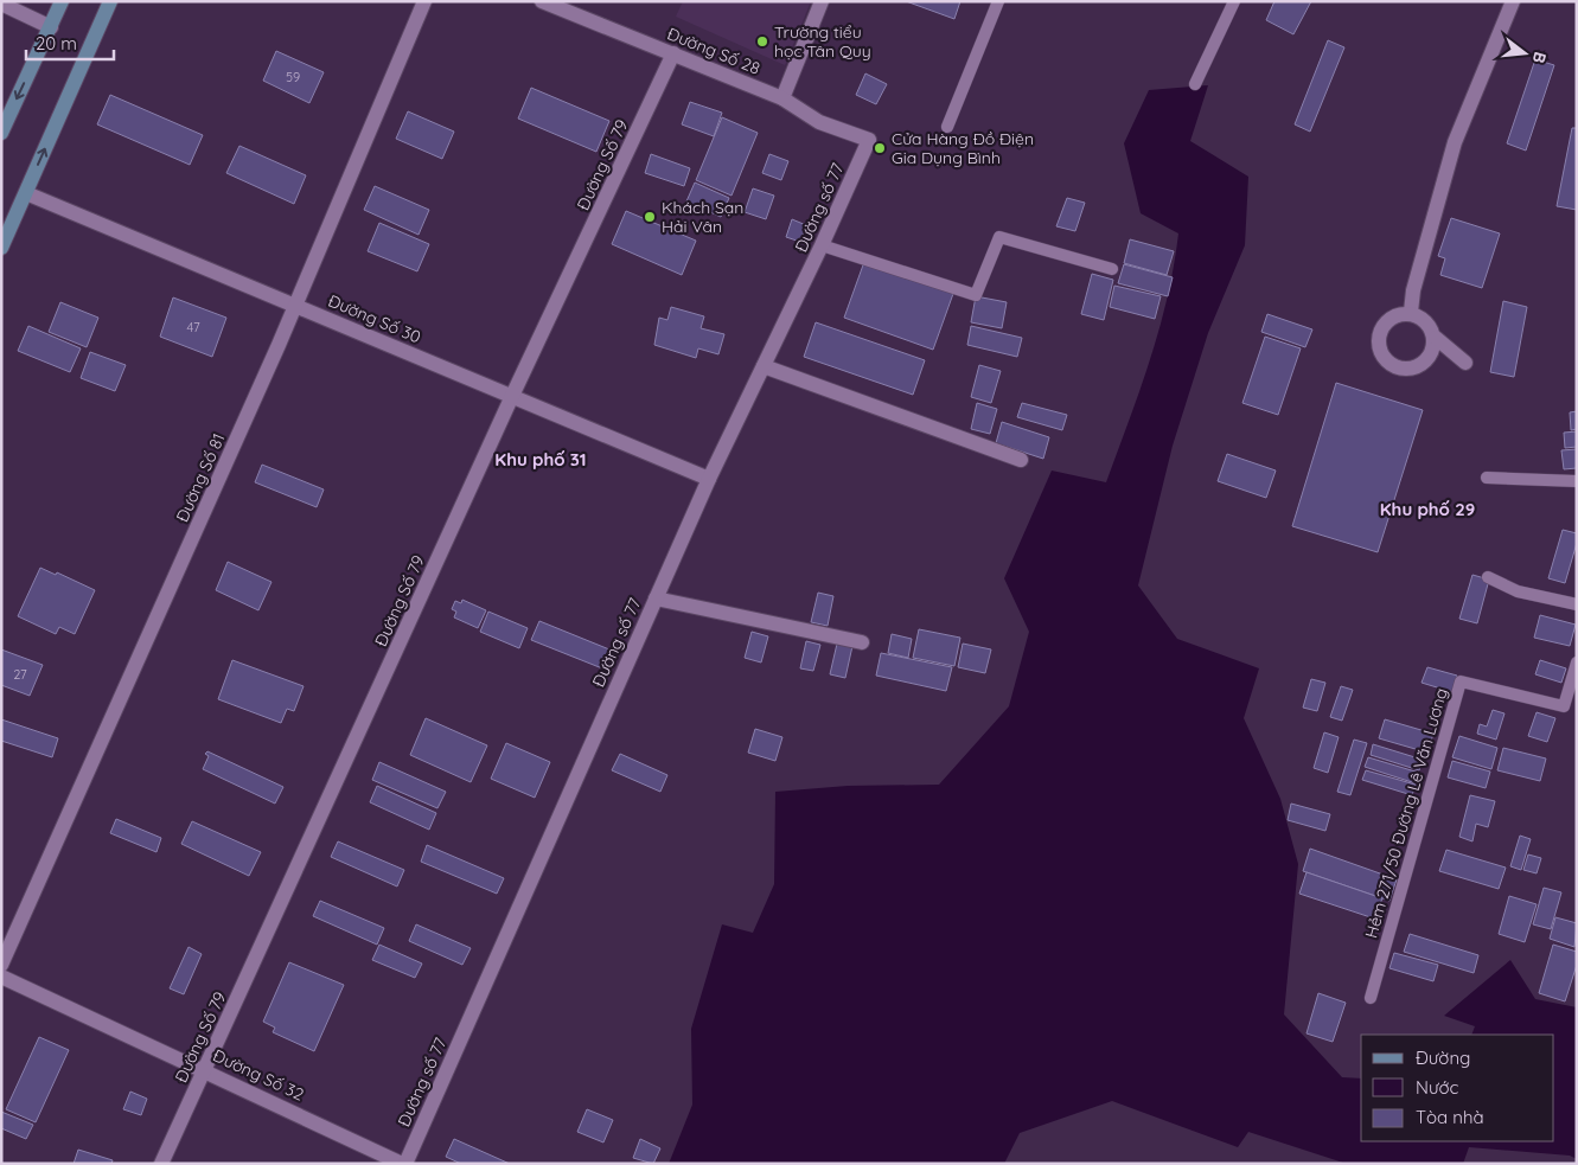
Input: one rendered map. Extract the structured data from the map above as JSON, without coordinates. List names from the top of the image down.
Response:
{
  "streets": {
    "street": [
      "Đường Số 28",
      "Đường Số 79",
      "Đường số 77",
      "Đường Số 30",
      "Đường Số 81",
      "Đường Số 32"
    ],
    "lane": ["Hẻm 271/50 Đường Lê Văn Lương"]
  },
  "crossings": [
    ["Đường Số 28", "Đường Số 79"],
    ["Đường Số 28", "Đường số 77"],
    ["Đường Số 79", "Đường Số 30"],
    ["Đường Số 79", "Đường Số 32"],
    ["Đường số 77", "Đường Số 30"],
    ["Đường số 77", "Đường Số 32"],
    ["Đường Số 30", "Đường Số 81"]
  ],
  "districts": ["Khu phố 31", "Khu phố 29"],
  "places": ["Trường tiểu học Tân Quy", "Cửa Hàng Đồ Điện Gia Dụng Bình", "Khách Sạn Hải Vân"],
  "house_numbers": ["59", "47", "27"],
  "legend": ["Đường", "Nước", "Tòa nhà"],
  "scale_bar": "20 m",
  "north": "right"
}
